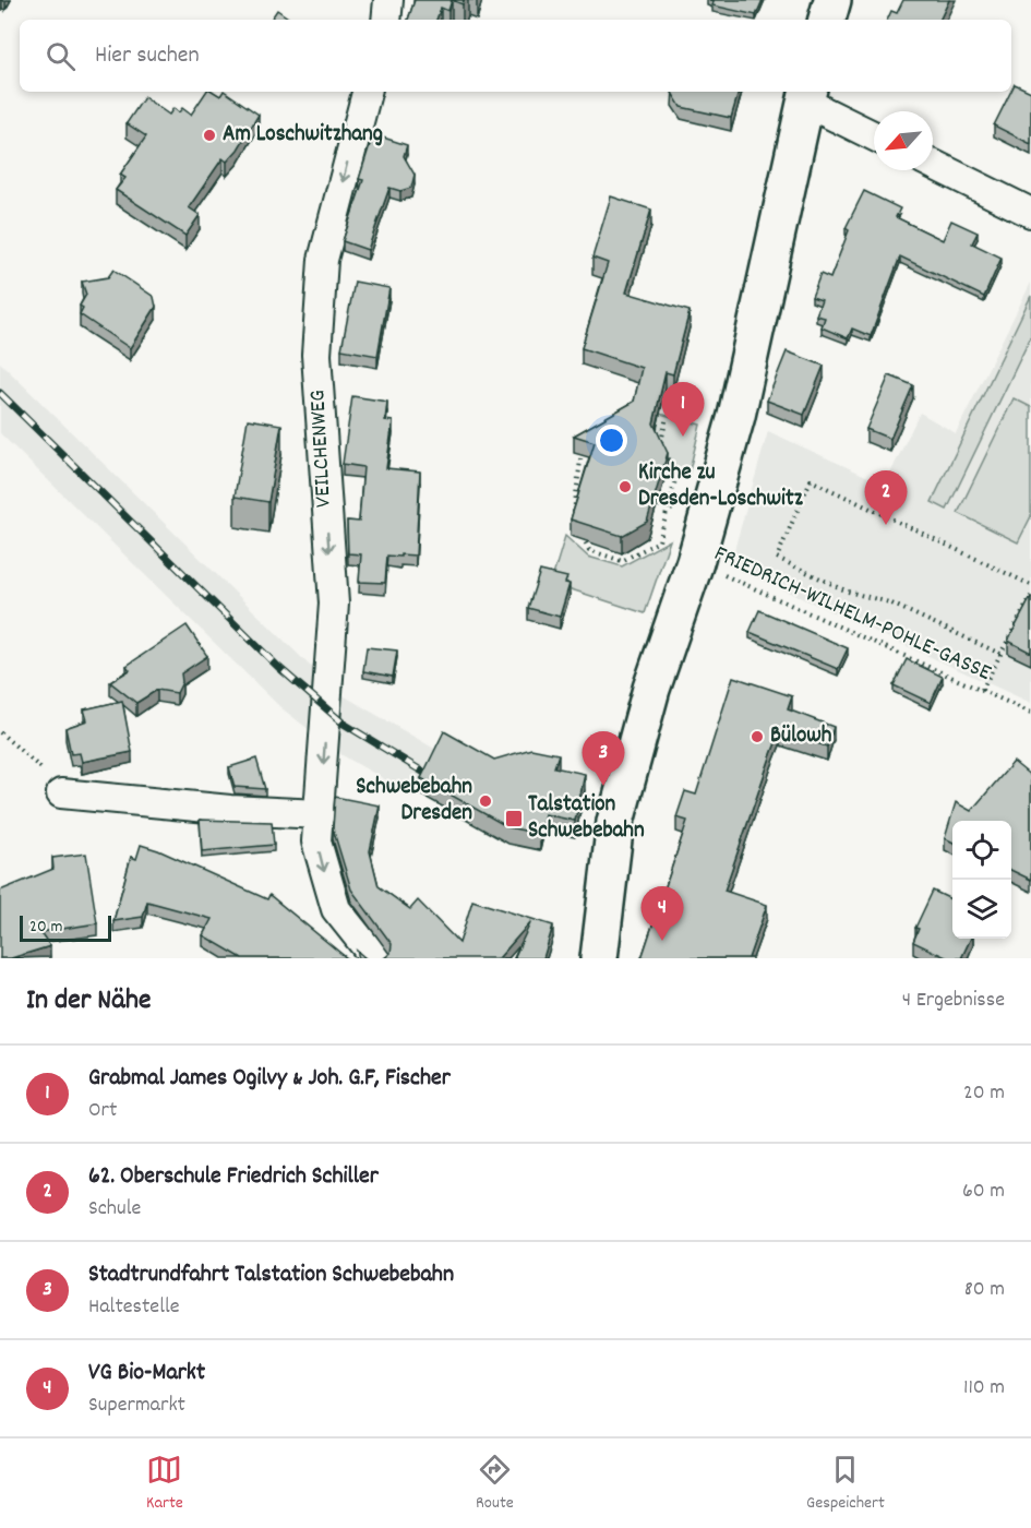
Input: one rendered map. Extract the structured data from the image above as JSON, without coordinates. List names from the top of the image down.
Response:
{
  "streets": {
    "street": ["VEILCHENWEG"],
    "path": ["FRIEDRICH-WILHELM-POHLE-GASSE"]
  },
  "one_way": ["VEILCHENWEG"],
  "places": {
    "other": [
      "Am Loschwitzhang",
      "Kirche zu Dresden-Loschwitz",
      "Bülowh",
      "Schwebebahn Dresden"
    ],
    "transit": ["Talstation Schwebebahn"]
  },
  "scale_bar": "20 m",
  "north": "bottom left",
  "page": {
    "search": "Hier suchen",
    "pins": [
      "1",
      "2",
      "3",
      "4"
    ],
    "scale": "20 m",
    "heading": ["In der Nähe", "4 Ergebnisse"],
    "list": [
      {
        "mark": "1",
        "name": "Grabmal James Ogilvy & Joh. G.F, Fischer",
        "note": "Ort",
        "value": "20 m"
      },
      {
        "mark": "2",
        "name": "62. Oberschule Friedrich Schiller",
        "note": "Schule",
        "value": "60 m"
      },
      {
        "mark": "3",
        "name": "Stadtrundfahrt Talstation Schwebebahn",
        "note": "Haltestelle",
        "value": "80 m"
      },
      {
        "mark": "4",
        "name": "VG Bio-Markt",
        "note": "Supermarkt",
        "value": "110 m"
      }
    ],
    "nav": ["Karte", "Route", "Gespeichert"]
  }
}
